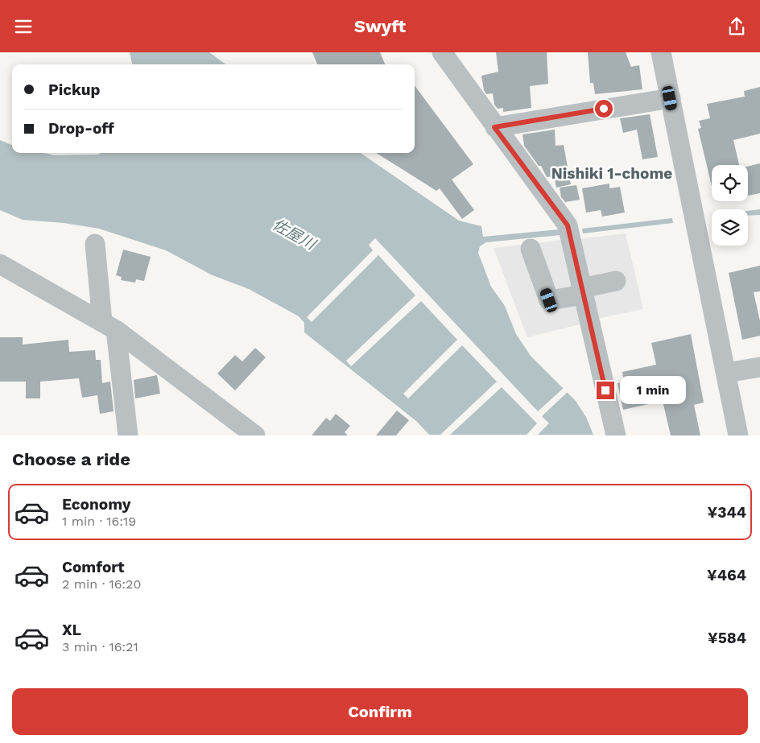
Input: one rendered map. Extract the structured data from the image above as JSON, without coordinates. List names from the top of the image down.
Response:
{
  "districts": ["Nishiki 1-chome"],
  "water": ["佐屋川"],
  "page": {
    "header": "Swyft",
    "banner": ["Pickup", "Drop-off"],
    "bubble": "1 min",
    "heading": "Choose a ride",
    "list": [
      {
        "name": "Economy",
        "note": "1 min · 16:19",
        "value": "¥344"
      },
      {
        "name": "Comfort",
        "note": "2 min · 16:20",
        "value": "¥464"
      },
      {
        "name": "XL",
        "note": "3 min · 16:21",
        "value": "¥584"
      }
    ],
    "buttons": "Confirm"
  }
}
